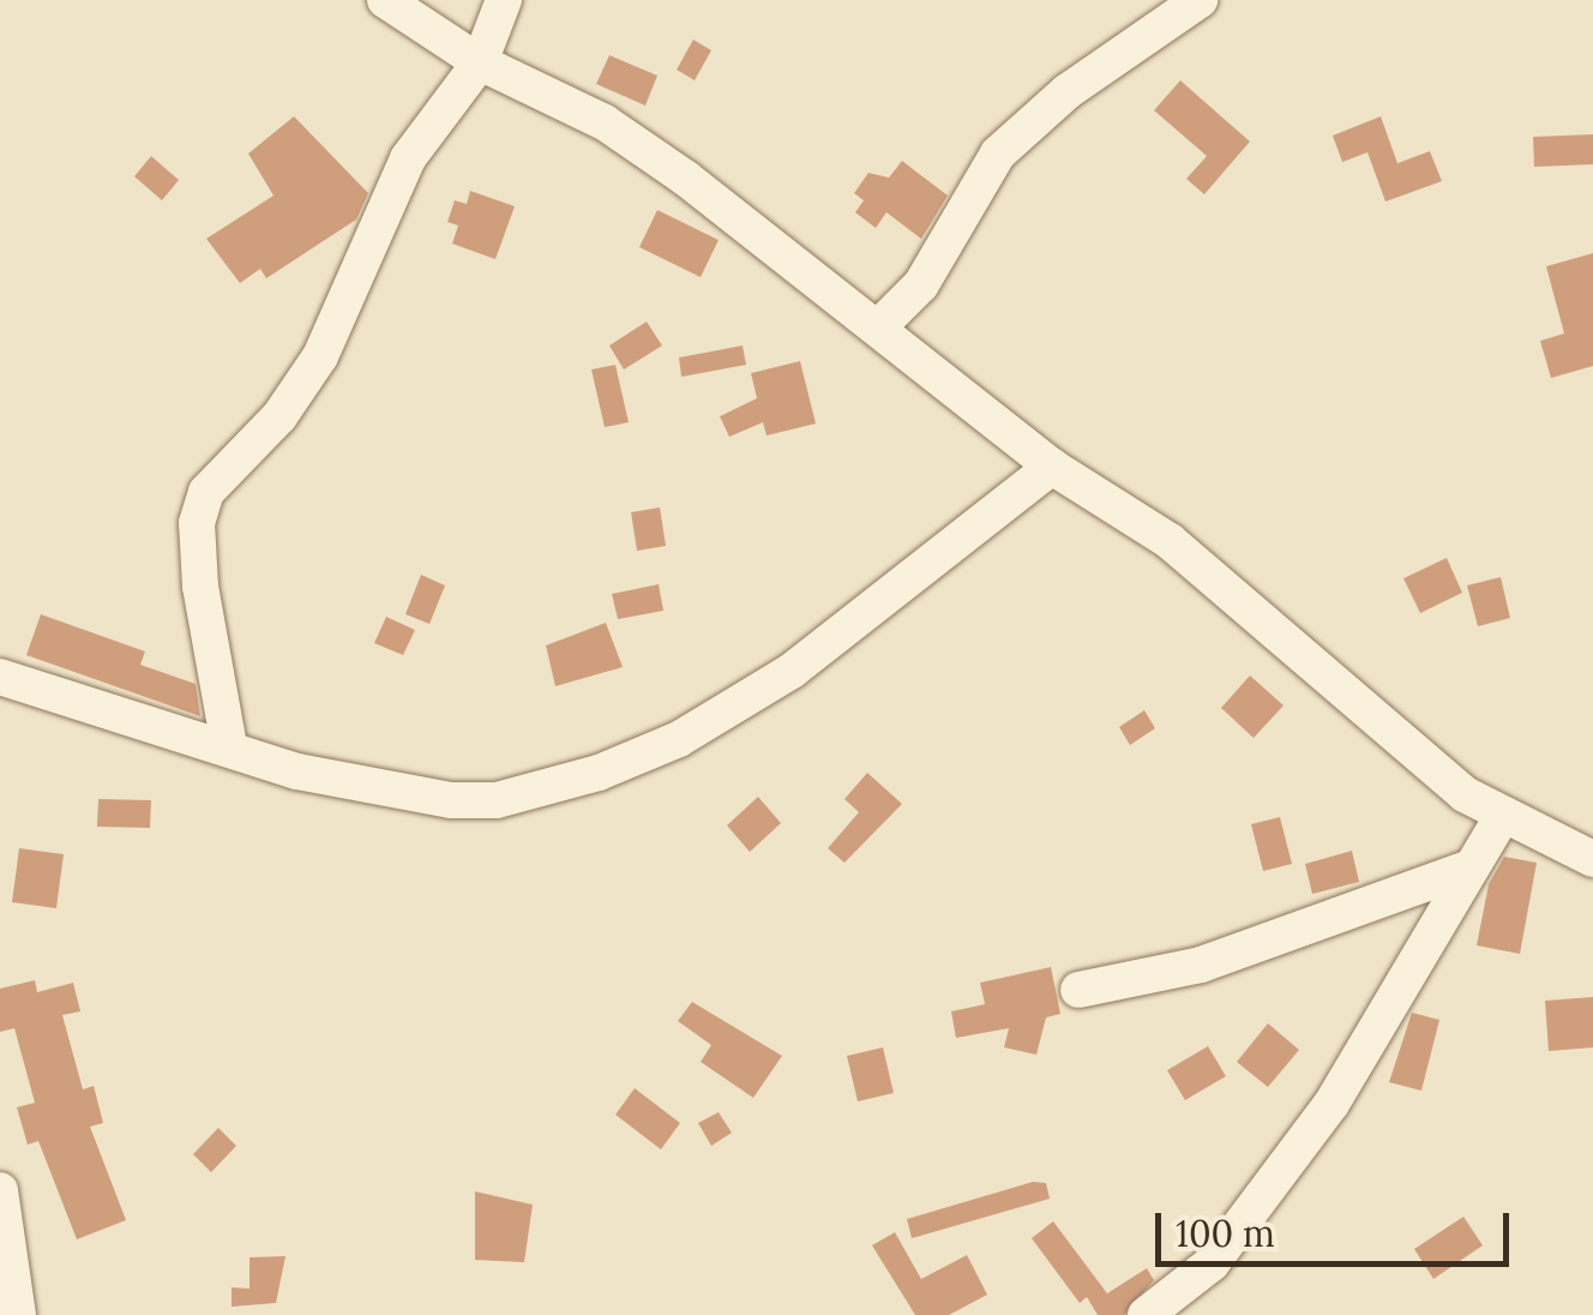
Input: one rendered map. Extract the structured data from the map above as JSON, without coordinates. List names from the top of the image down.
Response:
{
  "scale_bar": "100 m"
}
